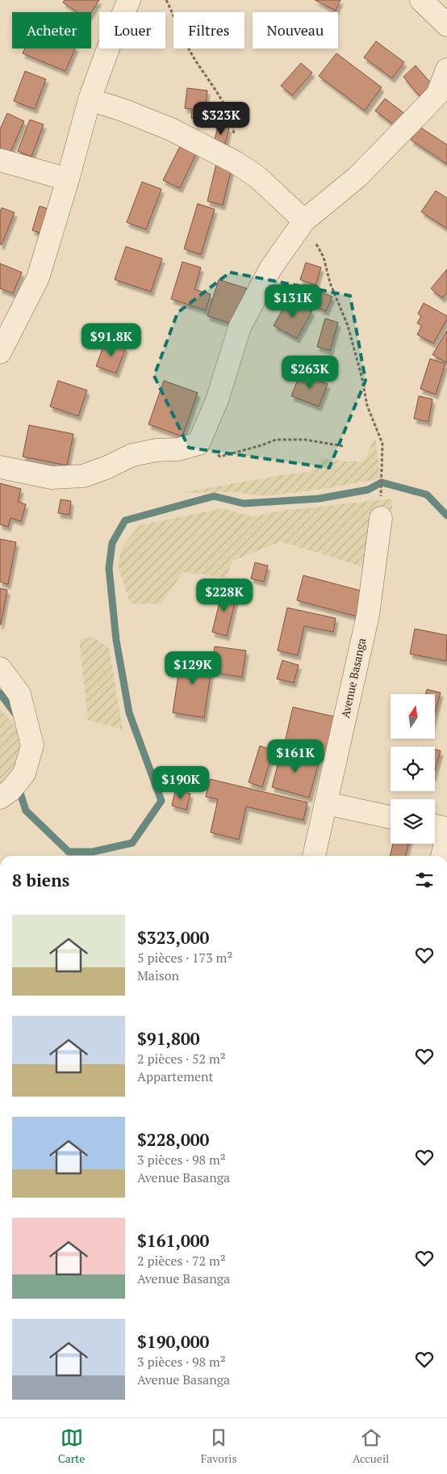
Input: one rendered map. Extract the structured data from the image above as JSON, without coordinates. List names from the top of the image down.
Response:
{
  "streets": {
    "street": ["Avenue Basanga"]
  },
  "north": "top",
  "page": {
    "chip": [
      "Acheter",
      "Louer",
      "Filtres",
      "Nouveau"
    ],
    "price": [
      "$323K",
      "$131K",
      "$91.8K",
      "$263K",
      "$228K",
      "$129K",
      "$161K",
      "$190K"
    ],
    "heading": "8 biens",
    "list": [
      {
        "name": "$323,000",
        "note": "5 pièces · 173 m² · Maison"
      },
      {
        "name": "$91,800",
        "note": "2 pièces · 52 m² · Appartement"
      },
      {
        "name": "$228,000",
        "note": "3 pièces · 98 m² · Avenue Basanga"
      },
      {
        "name": "$161,000",
        "note": "2 pièces · 72 m² · Avenue Basanga"
      },
      {
        "name": "$190,000",
        "note": "3 pièces · 98 m² · Avenue Basanga"
      }
    ],
    "tabs": ["Carte", "Favoris", "Accueil"]
  }
}
